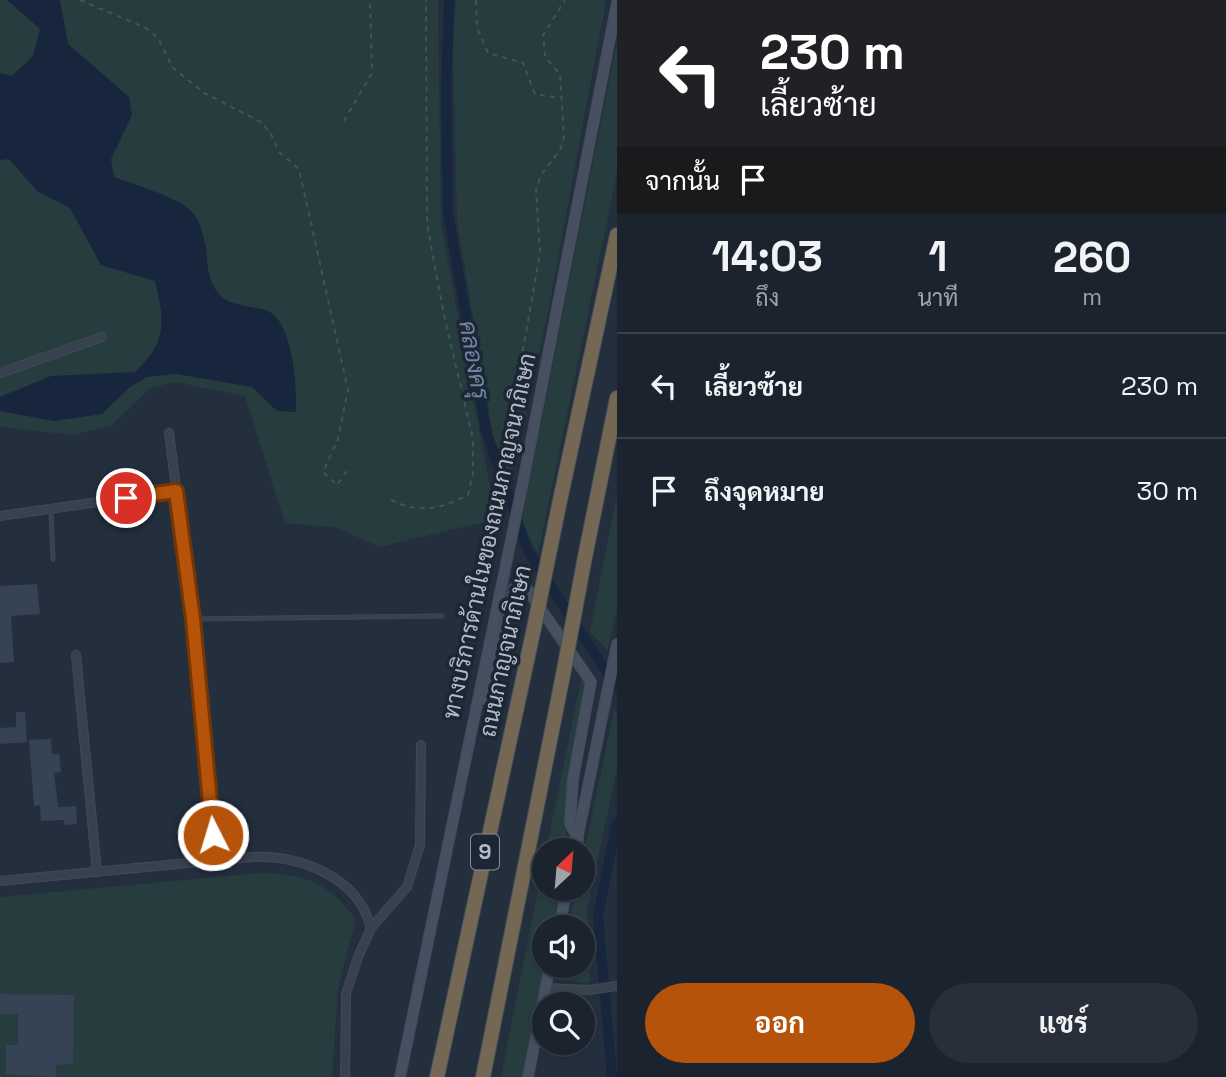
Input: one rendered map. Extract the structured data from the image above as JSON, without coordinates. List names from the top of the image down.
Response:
{
  "streets": {
    "highway": ["ถนนกาญจนาภิเษก", "9"],
    "main road": ["ทางบริการด้านในของถนนกาญจนาภิเษก"]
  },
  "water": ["คลองครุ"],
  "north": "top right",
  "page": {
    "turn": ["230 m", "เลี้ยวซ้าย"],
    "then": "จากนั้น",
    "eta": [
      "14:03",
      "ถึง",
      "1",
      "นาที",
      "260",
      "m"
    ],
    "list": [
      {
        "name": "เลี้ยวซ้าย",
        "value": "230 m"
      },
      {
        "name": "ถึงจุดหมาย",
        "value": "30 m"
      }
    ],
    "buttons": ["ออก", "แชร์"]
  }
}
